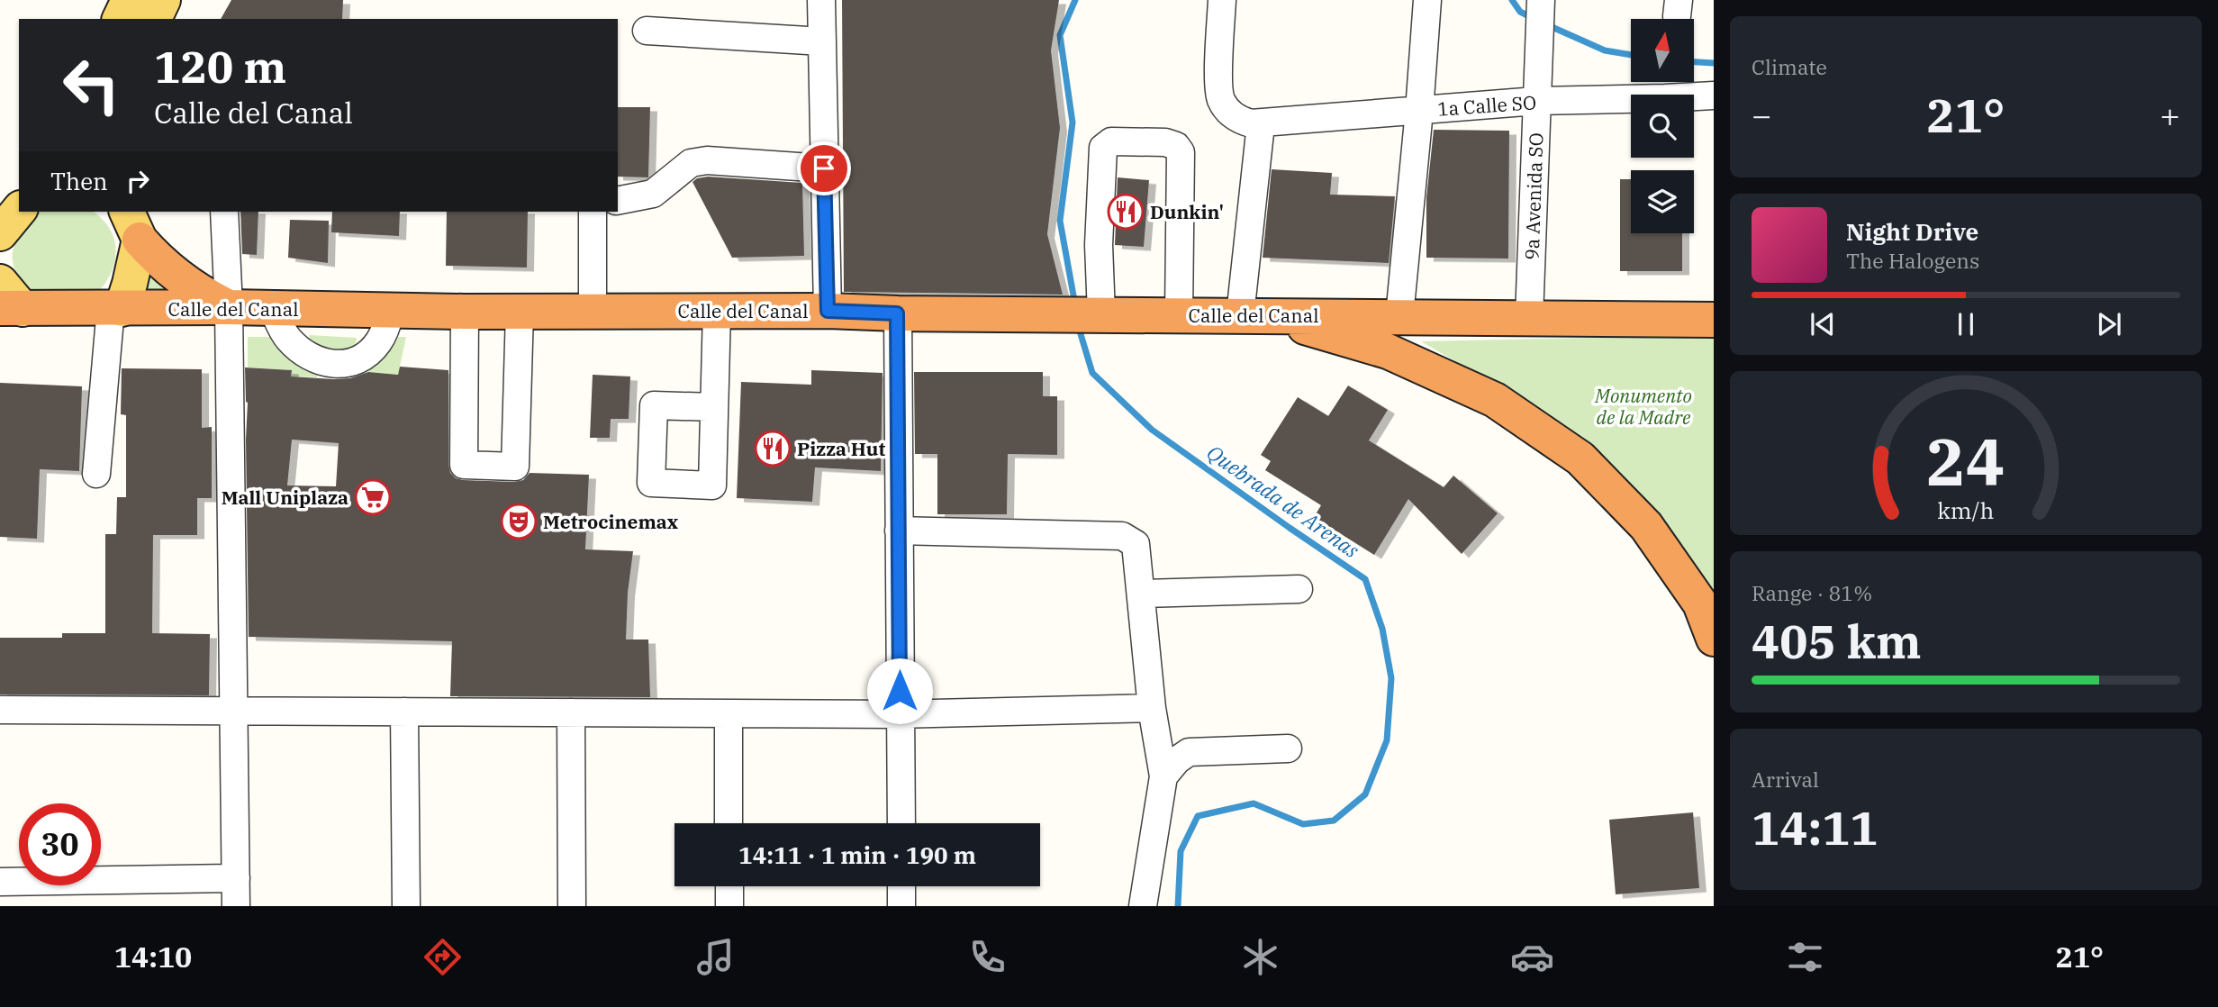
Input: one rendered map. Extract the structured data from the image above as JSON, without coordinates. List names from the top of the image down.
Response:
{
  "streets": {
    "highway": ["Calle del Canal"],
    "street": ["1a Calle SO", "9a Avenida SO"]
  },
  "crossings": [
    ["1a Calle SO", "9a Avenida SO"],
    ["9a Avenida SO", "Calle del Canal"]
  ],
  "water": ["Quebrada de Arenas"],
  "parks": ["Monumento de la Madre"],
  "places": {
    "restaurant": ["Dunkin'", "Pizza Hut"],
    "supermarket": ["Mall Uniplaza"],
    "theatre": ["Metrocinemax"]
  },
  "north": "top",
  "page": {
    "tile": [
      "Climate",
      ["Range · 81%", "405 km"],
      ["Arrival", "14:11"]
    ],
    "turn": ["120 m", "Calle del Canal"],
    "heat": ["−", "21°", "+"],
    "then": "Then",
    "song": ["Night Drive", "The Halogens"],
    "limit": "30",
    "trip": "14:11 · 1 min · 190 m",
    "tabs": ["14:10", "21°"],
    "gauge": ["24", "km/h"]
  }
}
